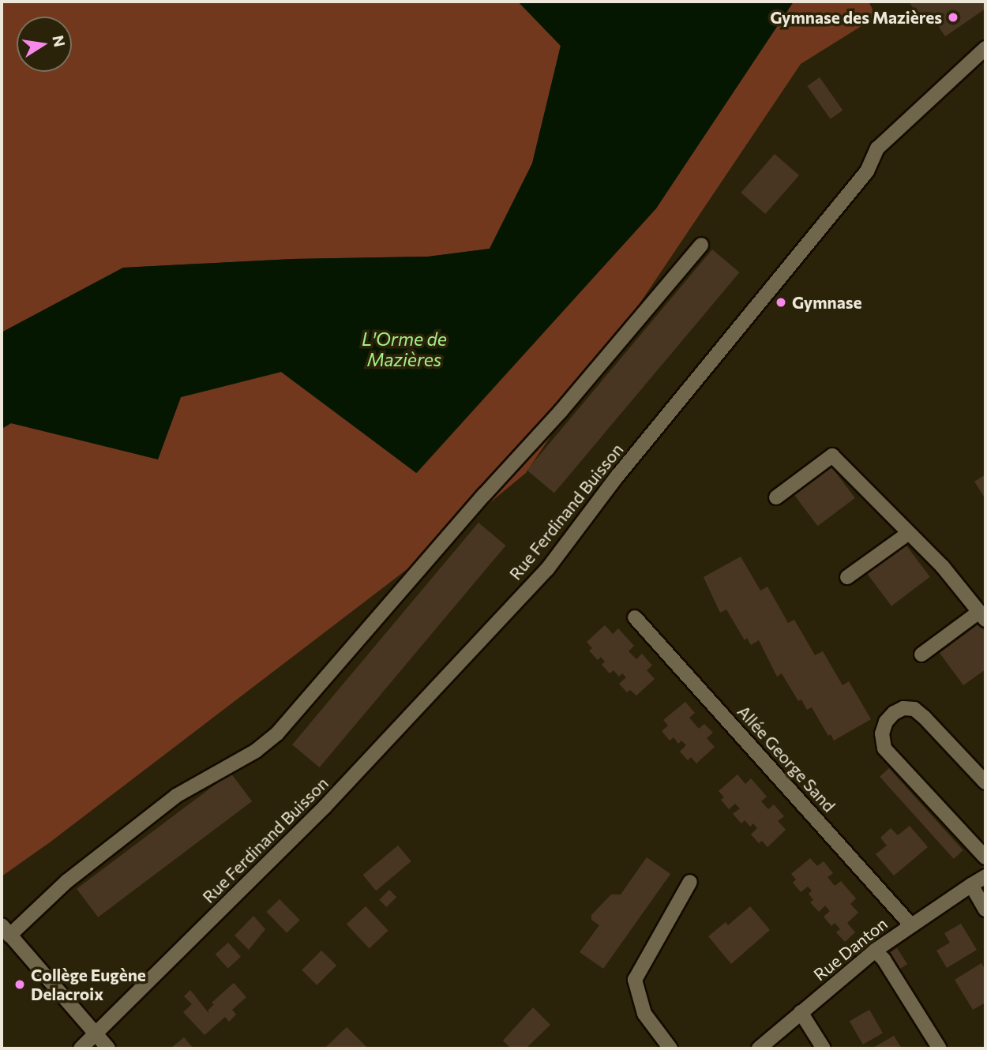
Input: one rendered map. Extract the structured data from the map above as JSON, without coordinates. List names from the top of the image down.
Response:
{
  "streets": {
    "street": ["Rue Ferdinand Buisson", "Allée George Sand", "Rue Danton"]
  },
  "crossings": [
    ["Allée George Sand", "Rue Danton"]
  ],
  "water": ["L'Orme de Mazières"],
  "places": ["Gymnase des Mazières", "Gymnase", "Collège Eugène Delacroix"],
  "north": "right"
}
